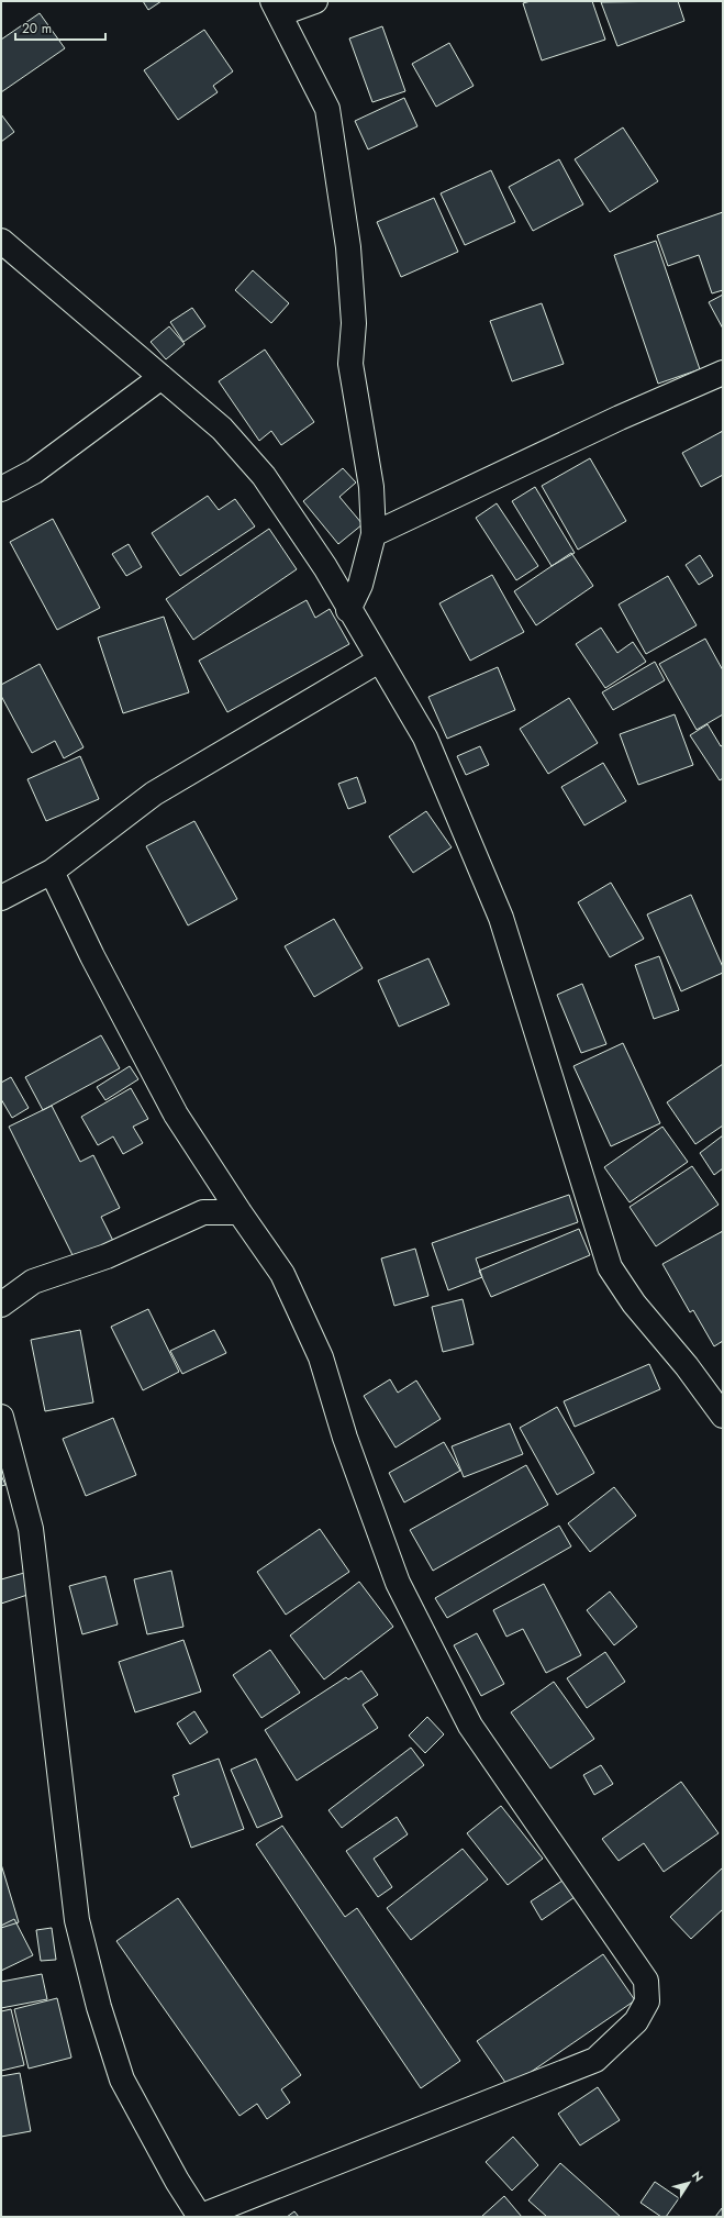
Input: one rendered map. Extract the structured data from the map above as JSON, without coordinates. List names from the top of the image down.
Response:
{
  "scale_bar": "20 m",
  "north": "top right"
}
